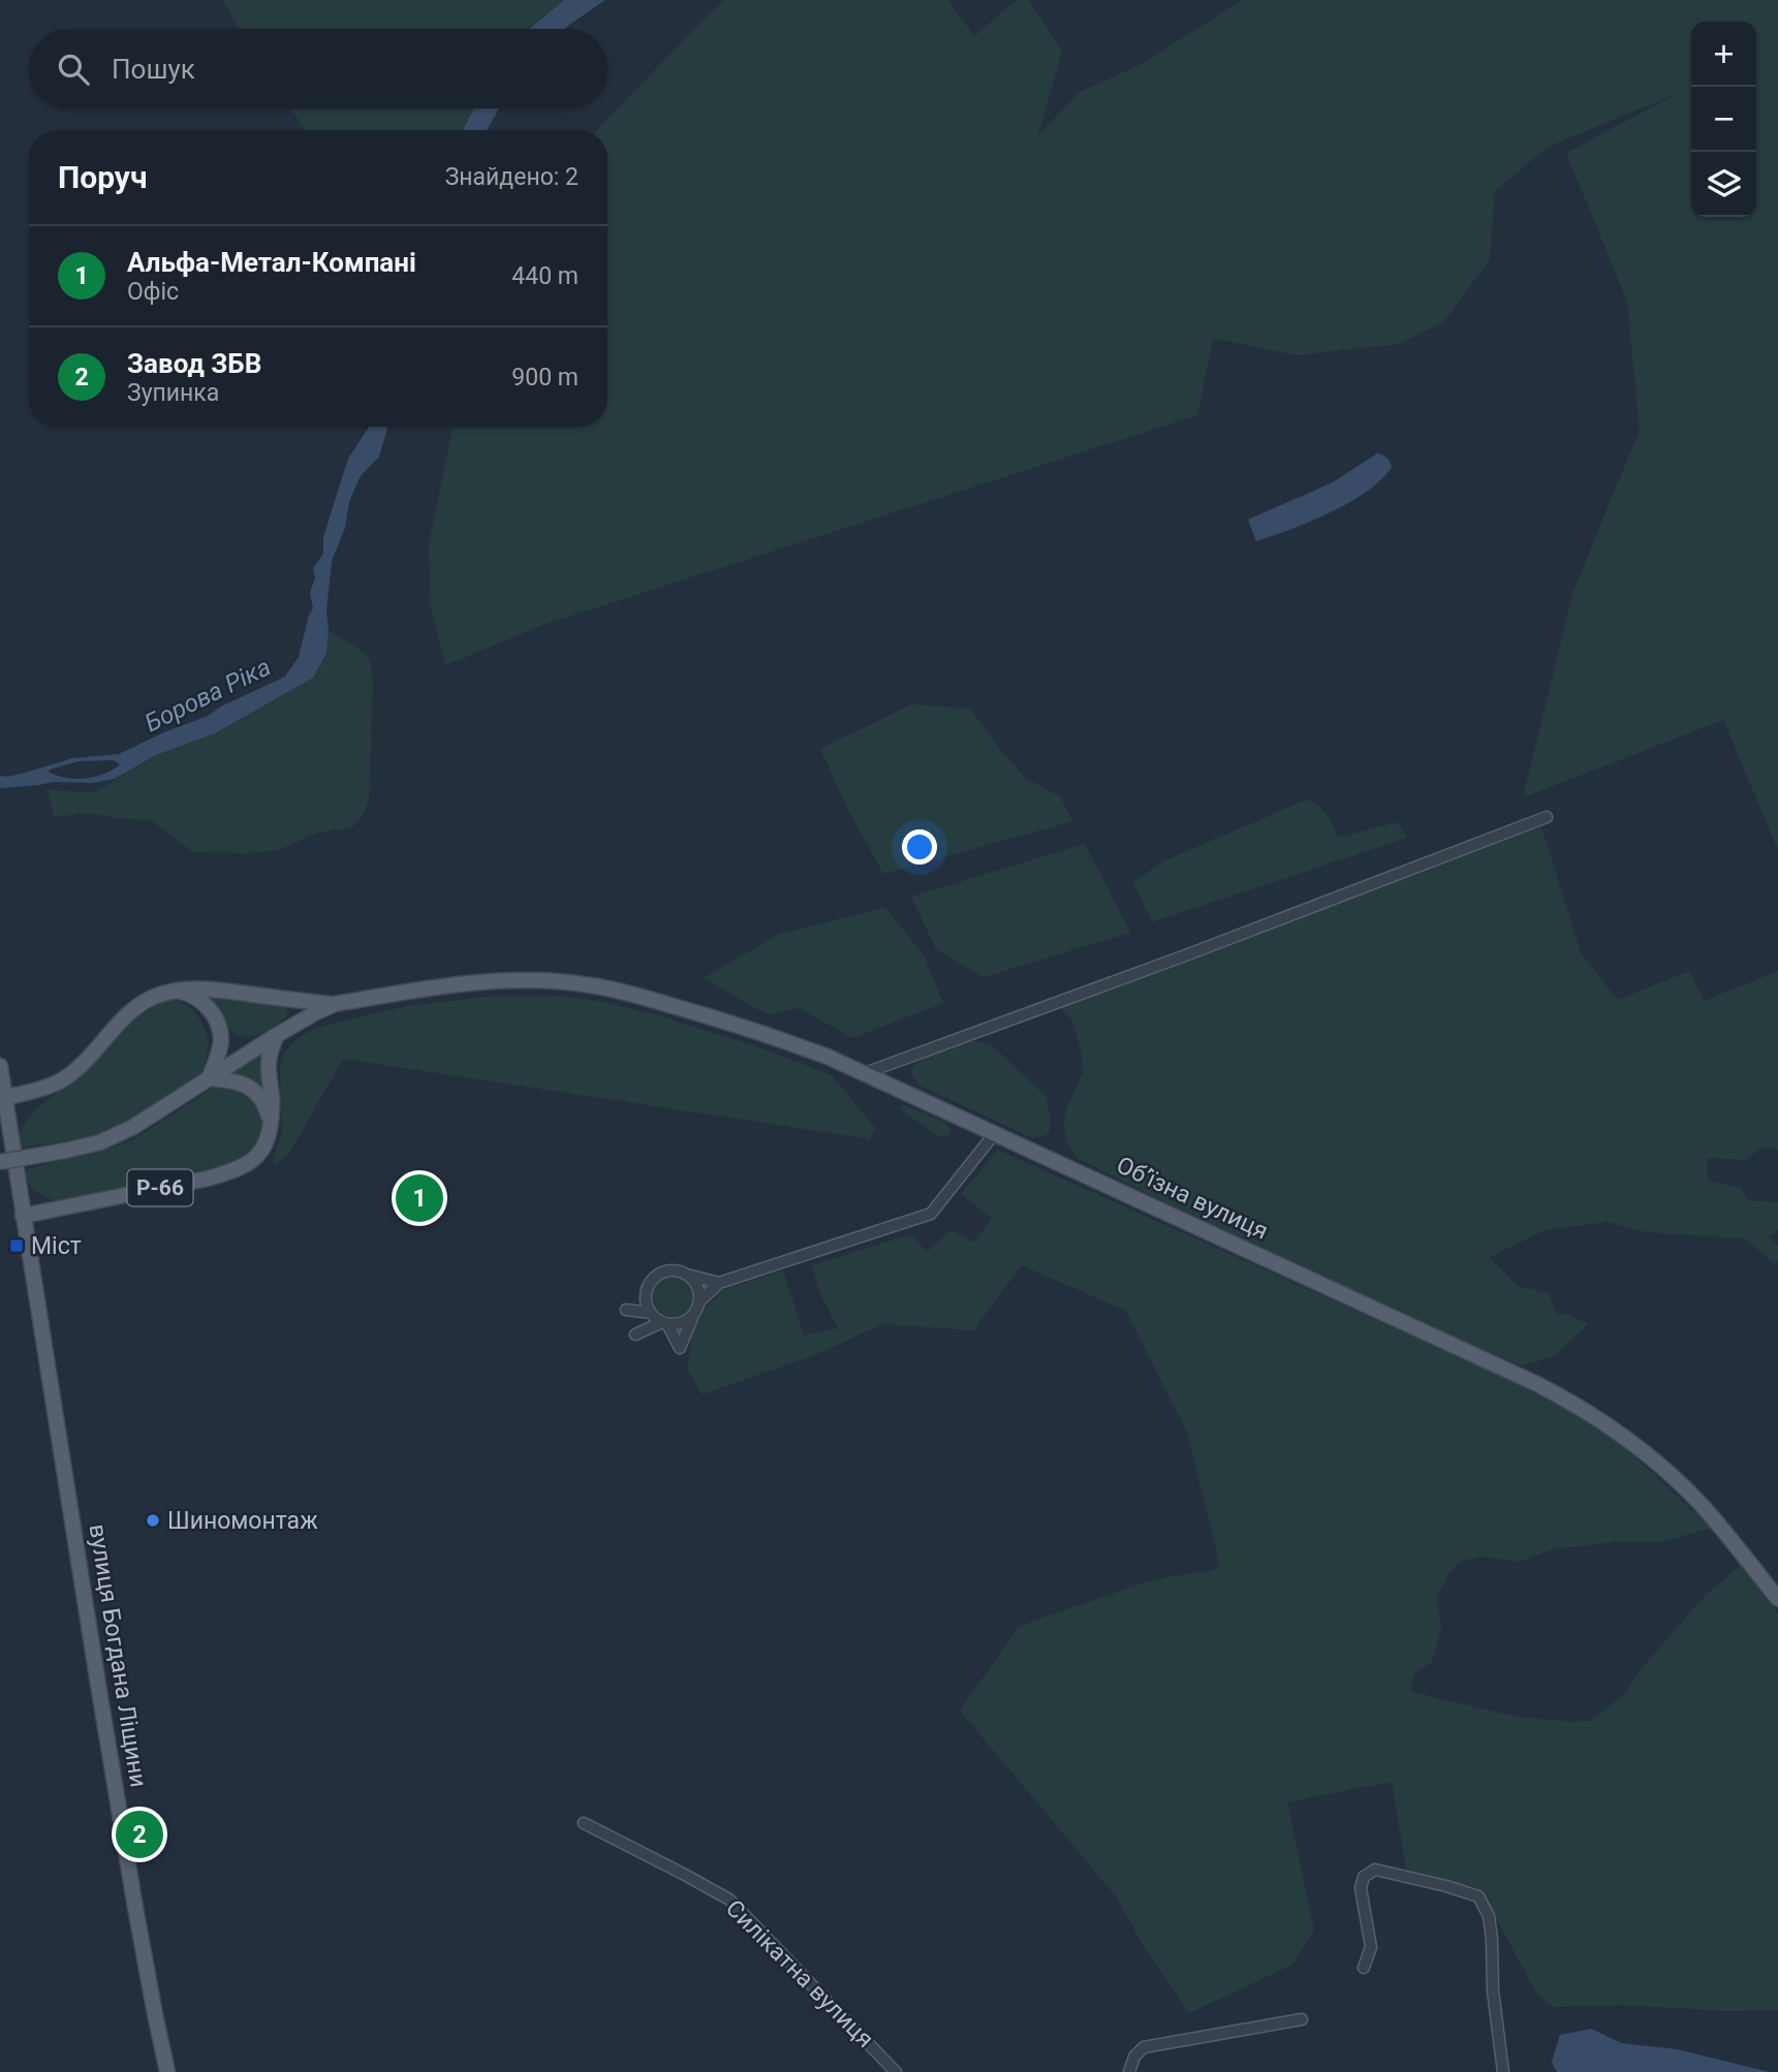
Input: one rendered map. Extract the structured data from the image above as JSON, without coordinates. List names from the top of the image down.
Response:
{
  "streets": {
    "main road": ["Р-66", "Об’їзна вулиця", "вулиця Богдана Ліщини"],
    "street": ["Силікатна вулиця"]
  },
  "crossings": [
    ["Р-66", "вулиця Богдана Ліщини"]
  ],
  "water": ["Борова Ріка"],
  "places": {
    "transit": ["Міст"],
    "other": ["Шиномонтаж"]
  },
  "page": {
    "map_buttons": ["+", "−"],
    "search": "Пошук",
    "heading": ["Поруч", "Знайдено: 2"],
    "list": [
      {
        "mark": "1",
        "name": "Альфа-Метал-Компані",
        "note": "Офіс",
        "value": "440 m"
      },
      {
        "mark": "2",
        "name": "Завод ЗБВ",
        "note": "Зупинка",
        "value": "900 m"
      }
    ],
    "pins": ["1", "2"]
  }
}
